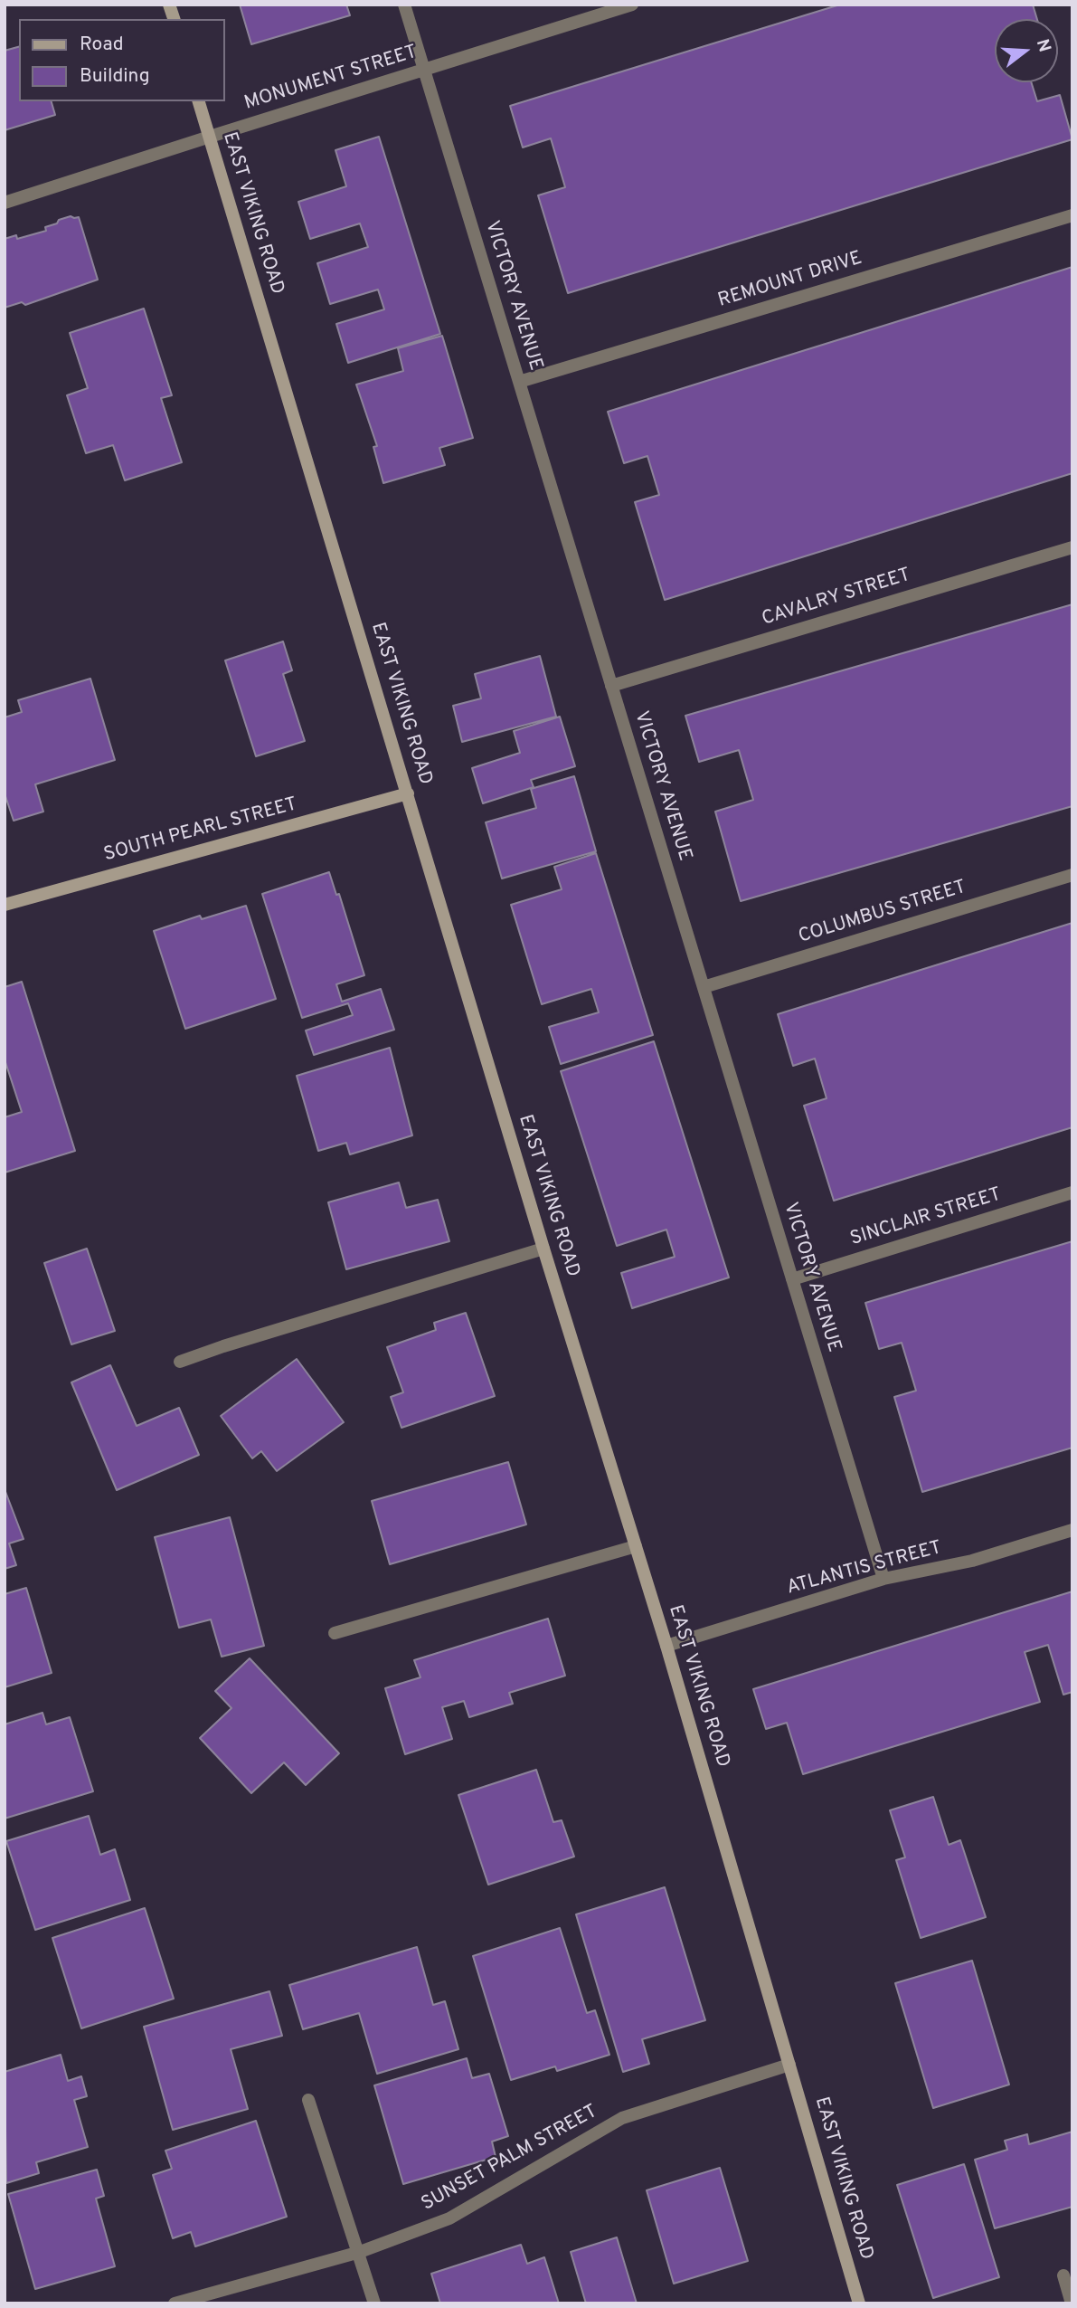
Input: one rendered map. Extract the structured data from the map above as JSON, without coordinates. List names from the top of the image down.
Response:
{
  "streets": {
    "street": [
      "MONUMENT STREET",
      "EAST VIKING ROAD",
      "REMOUNT DRIVE",
      "VICTORY AVENUE",
      "CAVALRY STREET",
      "SOUTH PEARL STREET",
      "COLUMBUS STREET",
      "SINCLAIR STREET",
      "ATLANTIS STREET",
      "SUNSET PALM STREET"
    ]
  },
  "crossings": [
    ["MONUMENT STREET", "EAST VIKING ROAD"],
    ["MONUMENT STREET", "VICTORY AVENUE"],
    ["EAST VIKING ROAD", "SOUTH PEARL STREET"],
    ["EAST VIKING ROAD", "ATLANTIS STREET"],
    ["EAST VIKING ROAD", "SUNSET PALM STREET"],
    ["REMOUNT DRIVE", "VICTORY AVENUE"],
    ["VICTORY AVENUE", "CAVALRY STREET"],
    ["VICTORY AVENUE", "COLUMBUS STREET"],
    ["VICTORY AVENUE", "SINCLAIR STREET"],
    ["VICTORY AVENUE", "ATLANTIS STREET"]
  ],
  "legend": ["Road", "Building"],
  "north": "right"
}
